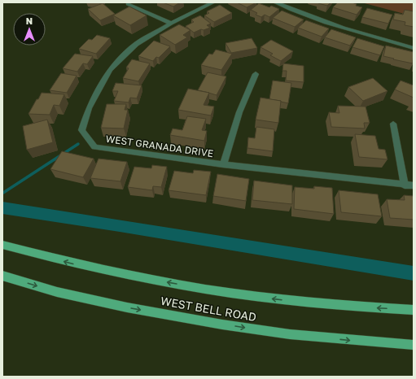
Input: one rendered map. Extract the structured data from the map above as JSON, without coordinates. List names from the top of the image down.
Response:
{
  "streets": {
    "main road": ["WEST BELL ROAD"],
    "street": ["WEST GRANADA DRIVE"]
  },
  "north": "top"
}
